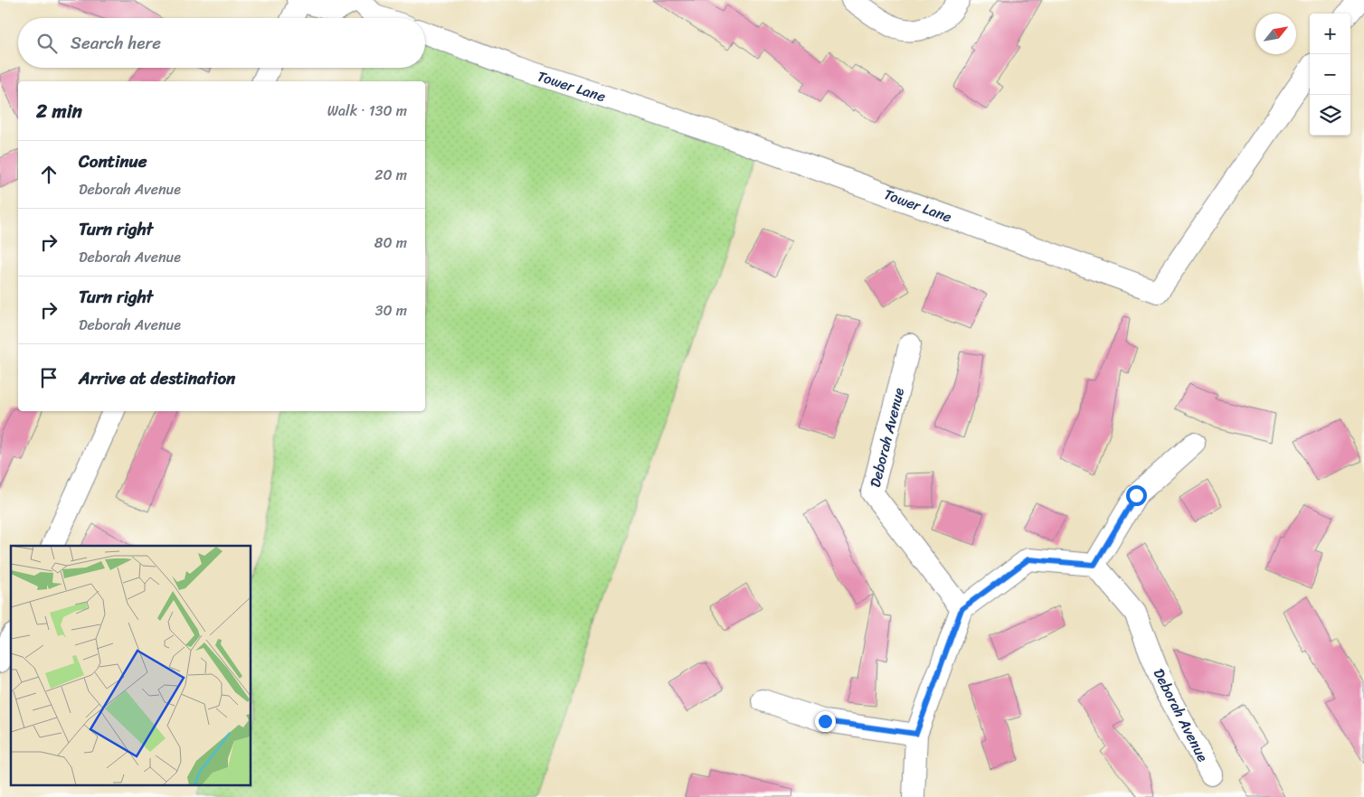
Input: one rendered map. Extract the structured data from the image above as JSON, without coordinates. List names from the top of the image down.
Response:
{
  "streets": {
    "street": ["Tower Lane", "Deborah Avenue"]
  },
  "north": "top right",
  "page": {
    "map_buttons": ["+", "−"],
    "search": "Search here",
    "heading": ["2 min", "Walk · 130 m"],
    "list": [
      ["Continue", "Deborah Avenue", "20 m"],
      ["Turn right", "Deborah Avenue", "80 m"],
      ["Turn right", "Deborah Avenue", "30 m"],
      "Arrive at destination"
    ]
  }
}
